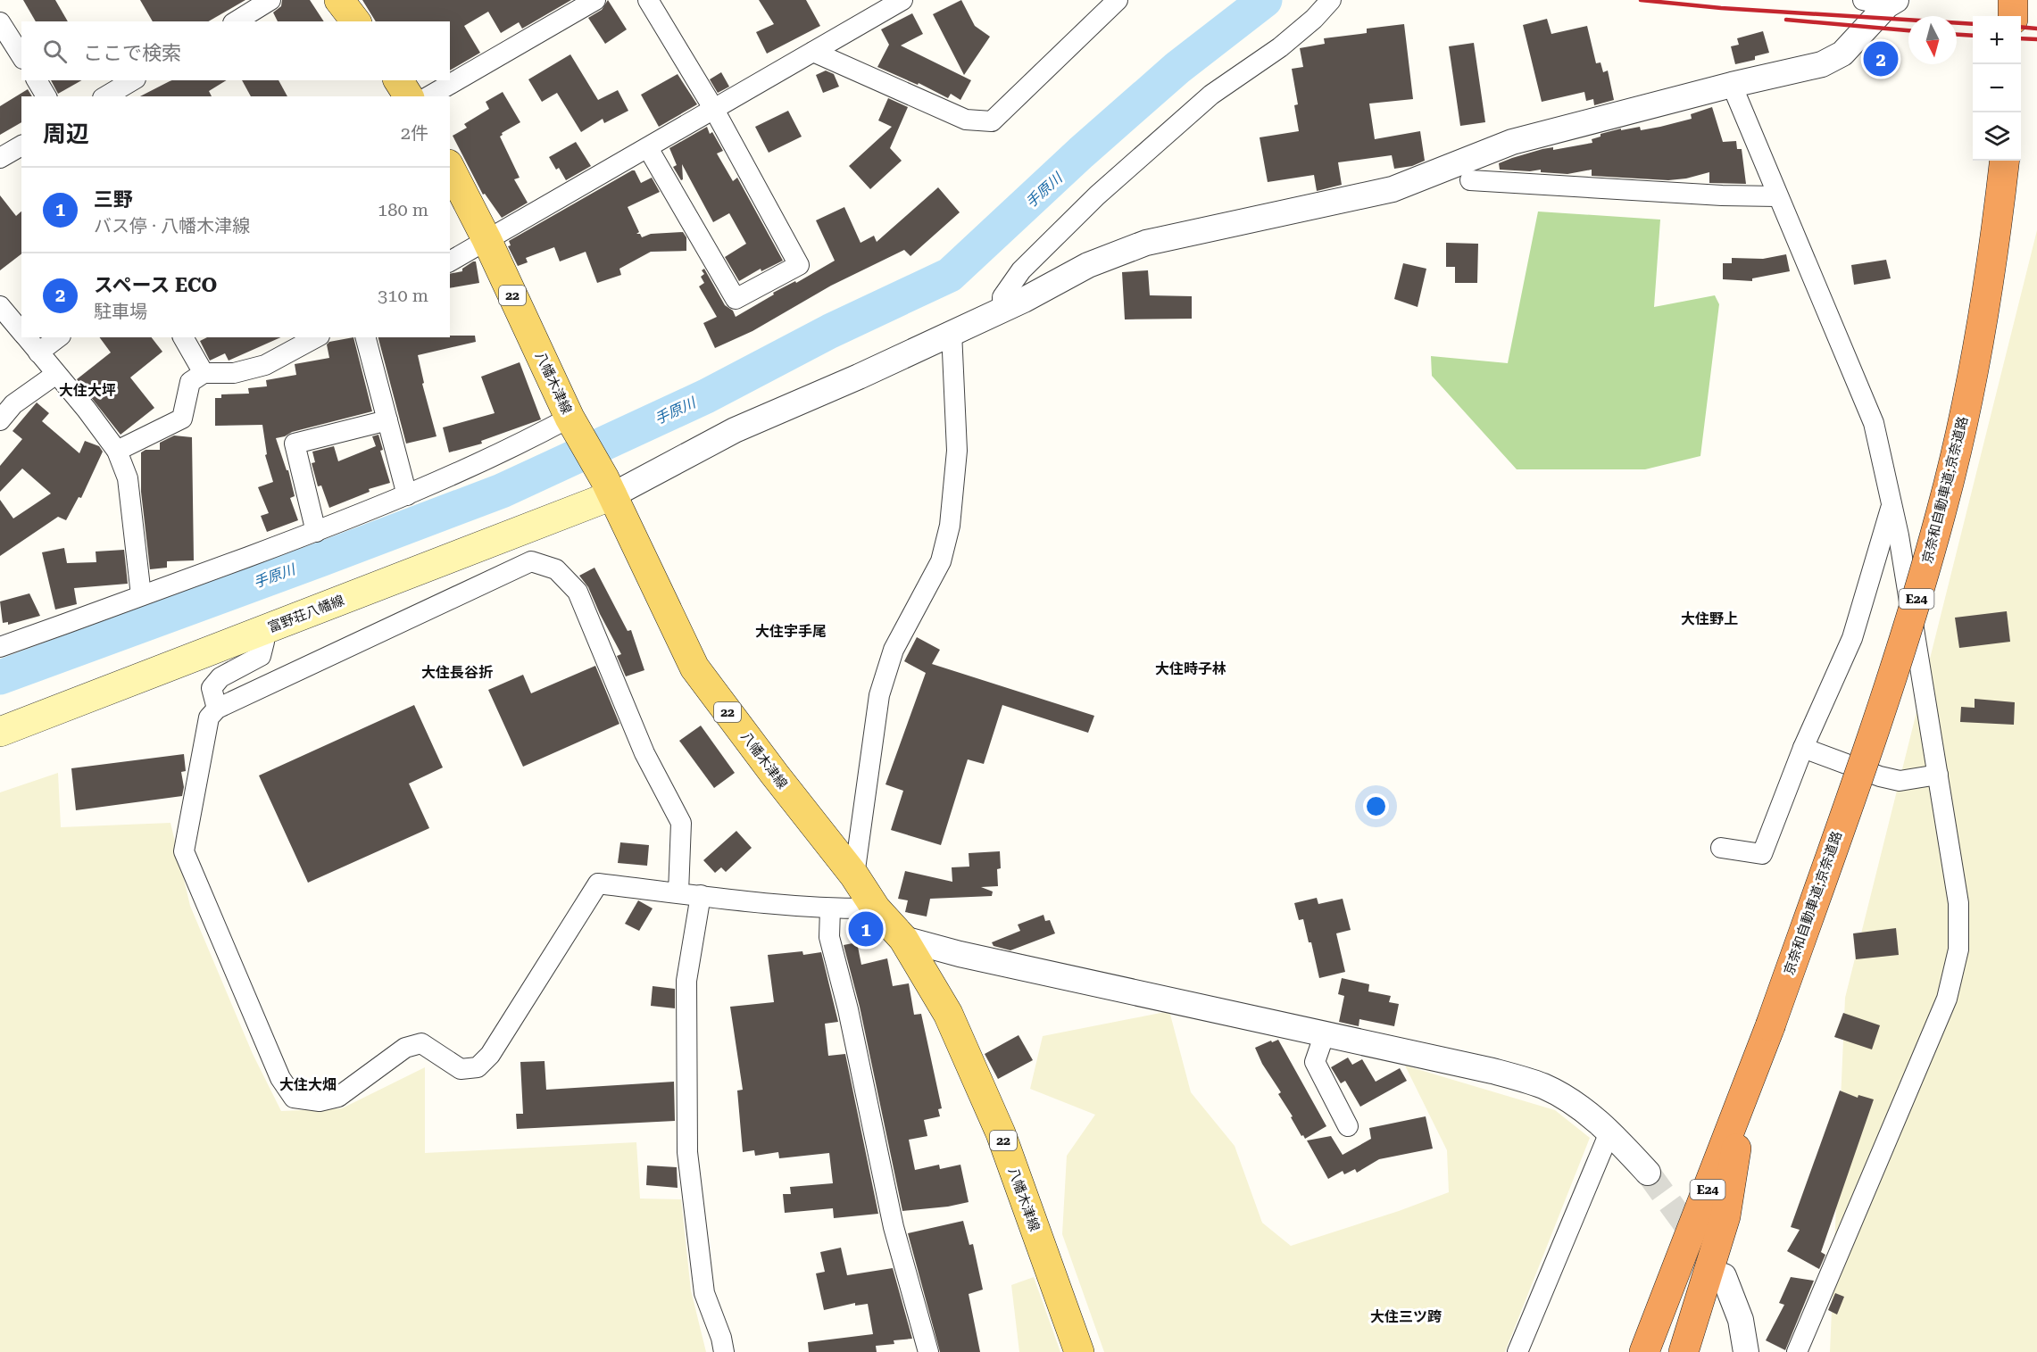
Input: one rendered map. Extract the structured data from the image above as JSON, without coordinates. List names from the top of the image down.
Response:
{
  "streets": {
    "highway": ["京奈和自動車道;京奈道路", "E24"],
    "main road": ["22", "八幡木津線", "富野荘八幡線"]
  },
  "crossings": [
    ["八幡木津線", "富野荘八幡線"]
  ],
  "districts": [
    "大住大坪",
    "大住野上",
    "大住宇手尾",
    "大住時子林",
    "大住長谷折",
    "大住大畑",
    "大住三ツ跨"
  ],
  "water": ["手原川"],
  "north": "bottom",
  "page": {
    "map_buttons": ["+", "−"],
    "search": "ここで検索",
    "pins": ["2", "1"],
    "heading": ["周辺", "2件"],
    "list": [
      {
        "mark": "1",
        "name": "三野",
        "note": "バス停 · 八幡木津線",
        "value": "180 m"
      },
      {
        "mark": "2",
        "name": "スペース ECO",
        "note": "駐車場",
        "value": "310 m"
      }
    ]
  }
}
